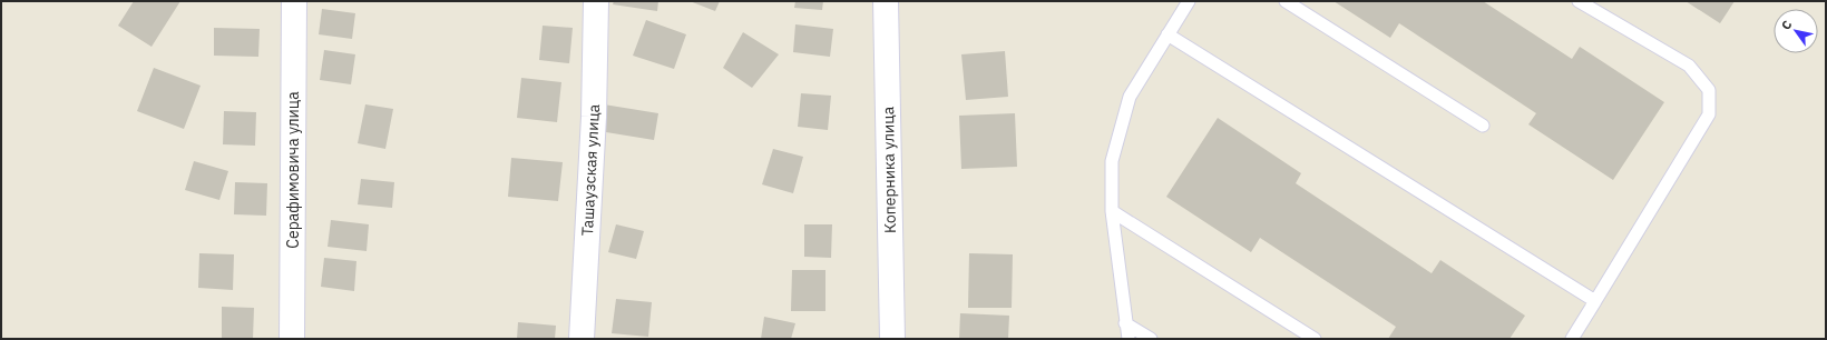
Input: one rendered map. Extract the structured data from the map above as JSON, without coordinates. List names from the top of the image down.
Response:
{
  "streets": {
    "street": ["Серафимовича улица", "Ташаузская улица", "Коперника улица"]
  },
  "north": "top left"
}
